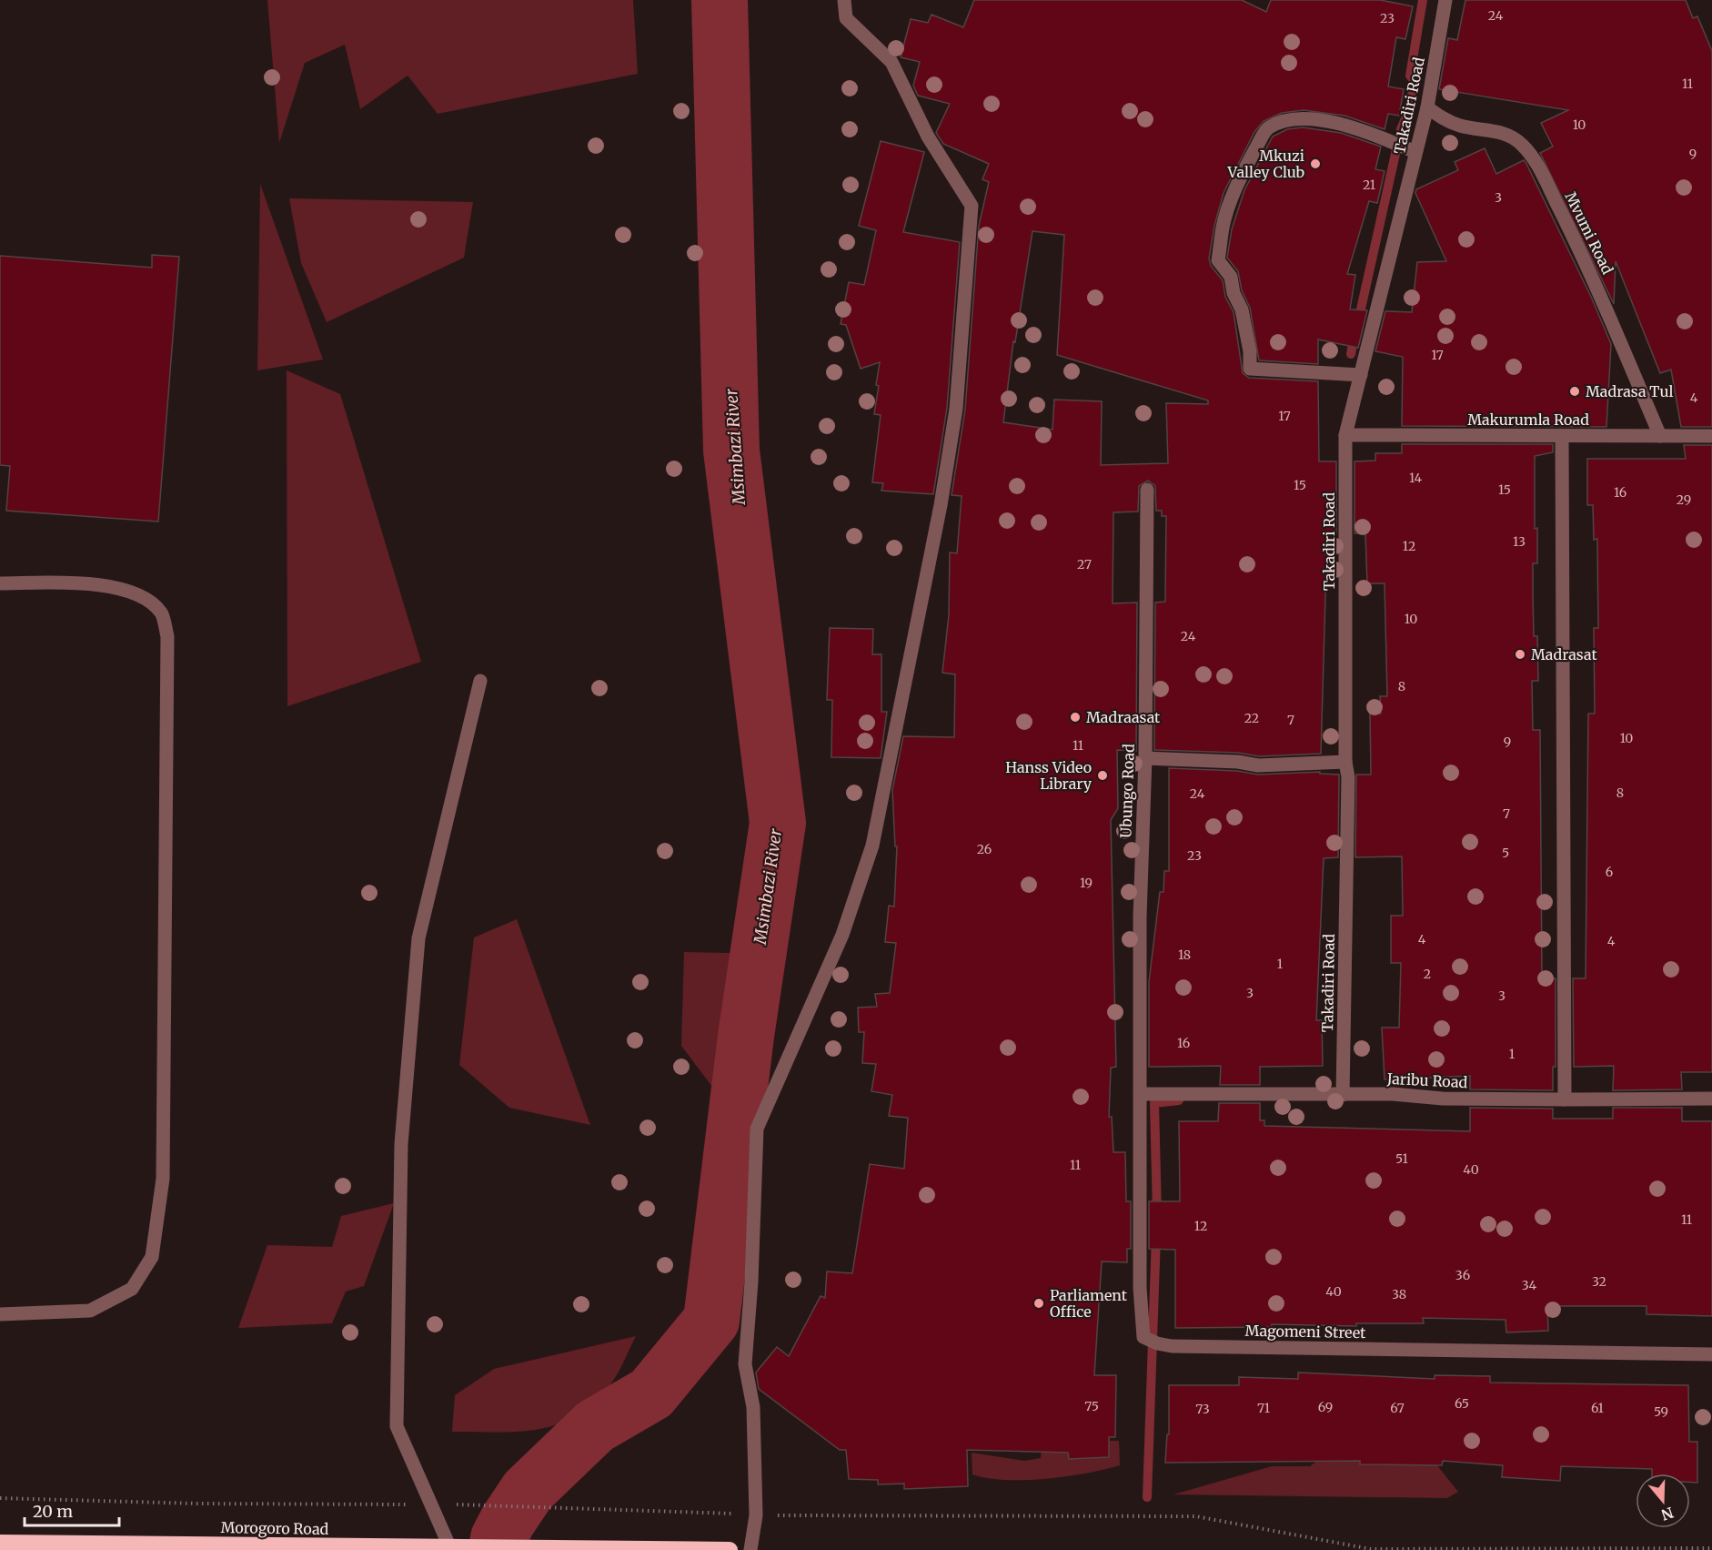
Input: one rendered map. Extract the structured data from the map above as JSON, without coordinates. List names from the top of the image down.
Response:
{
  "streets": {
    "highway": ["Morogoro Road"],
    "street": [
      "Takadiri Road",
      "Mvumi Road",
      "Makurumla Road",
      "Ubungo Road",
      "Jaribu Road",
      "Magomeni Street"
    ]
  },
  "crossings": [
    ["Takadiri Road", "Mvumi Road"],
    ["Takadiri Road", "Makurumla Road"],
    ["Takadiri Road", "Jaribu Road"],
    ["Mvumi Road", "Makurumla Road"],
    ["Ubungo Road", "Jaribu Road"],
    ["Ubungo Road", "Magomeni Street"],
    ["Jaribu Road", "Magomeni Street"]
  ],
  "water": ["Msimbazi River"],
  "places": [
    "Mkuzi Valley Club",
    "Madrasa Tul",
    "Madrasat",
    "Madraasat",
    "Hanss Video Library",
    "Parliament Office"
  ],
  "house_numbers": [
    "24",
    "23",
    "11",
    "10",
    "9",
    "21",
    "3",
    "17",
    "4",
    "17",
    "14",
    "15",
    "15",
    "16",
    "29",
    "13",
    "12",
    "27",
    "10",
    "24",
    "8",
    "22",
    "7",
    "10",
    "9",
    "11",
    "8",
    "24",
    "7",
    "26",
    "5",
    "23",
    "6",
    "19",
    "4",
    "4",
    "18",
    "1",
    "2",
    "3",
    "3",
    "16",
    "1",
    "51",
    "11",
    "40",
    "11",
    "12",
    "36",
    "32",
    "34",
    "40",
    "38",
    "65",
    "75",
    "69",
    "71",
    "67",
    "61",
    "73",
    "59"
  ],
  "scale_bar": "20 m",
  "north": "bottom"
}
